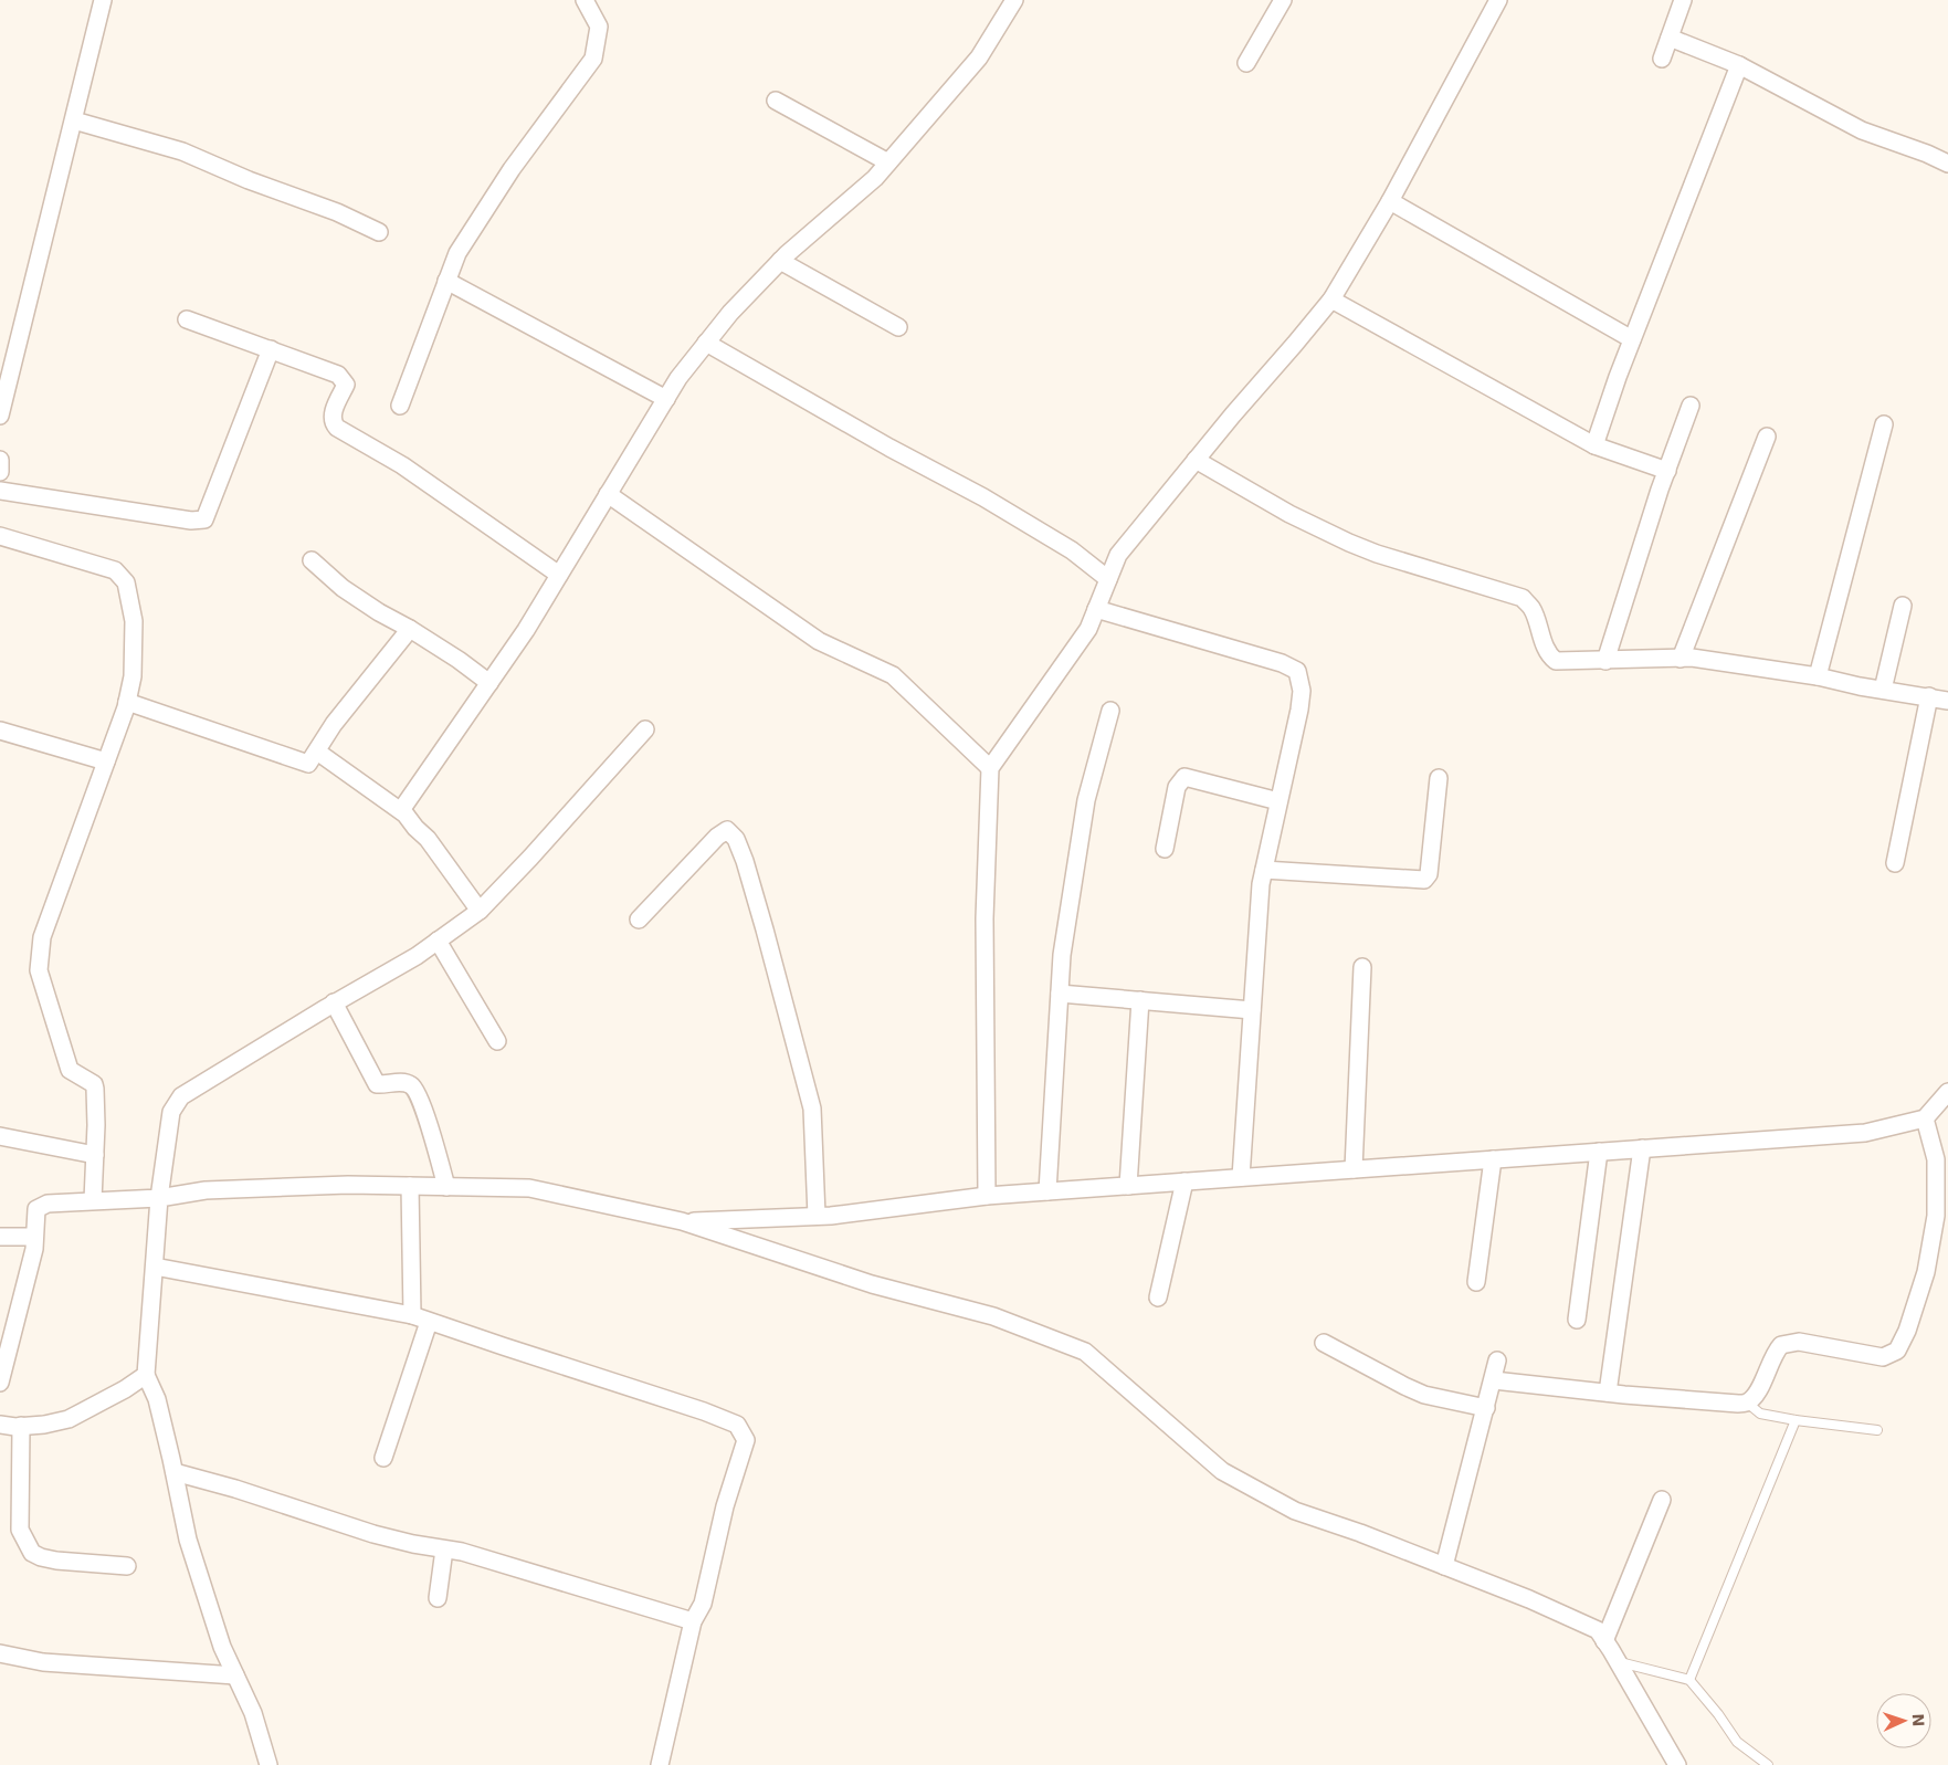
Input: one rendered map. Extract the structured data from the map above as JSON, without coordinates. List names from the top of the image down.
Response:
{
  "north": "right"
}
